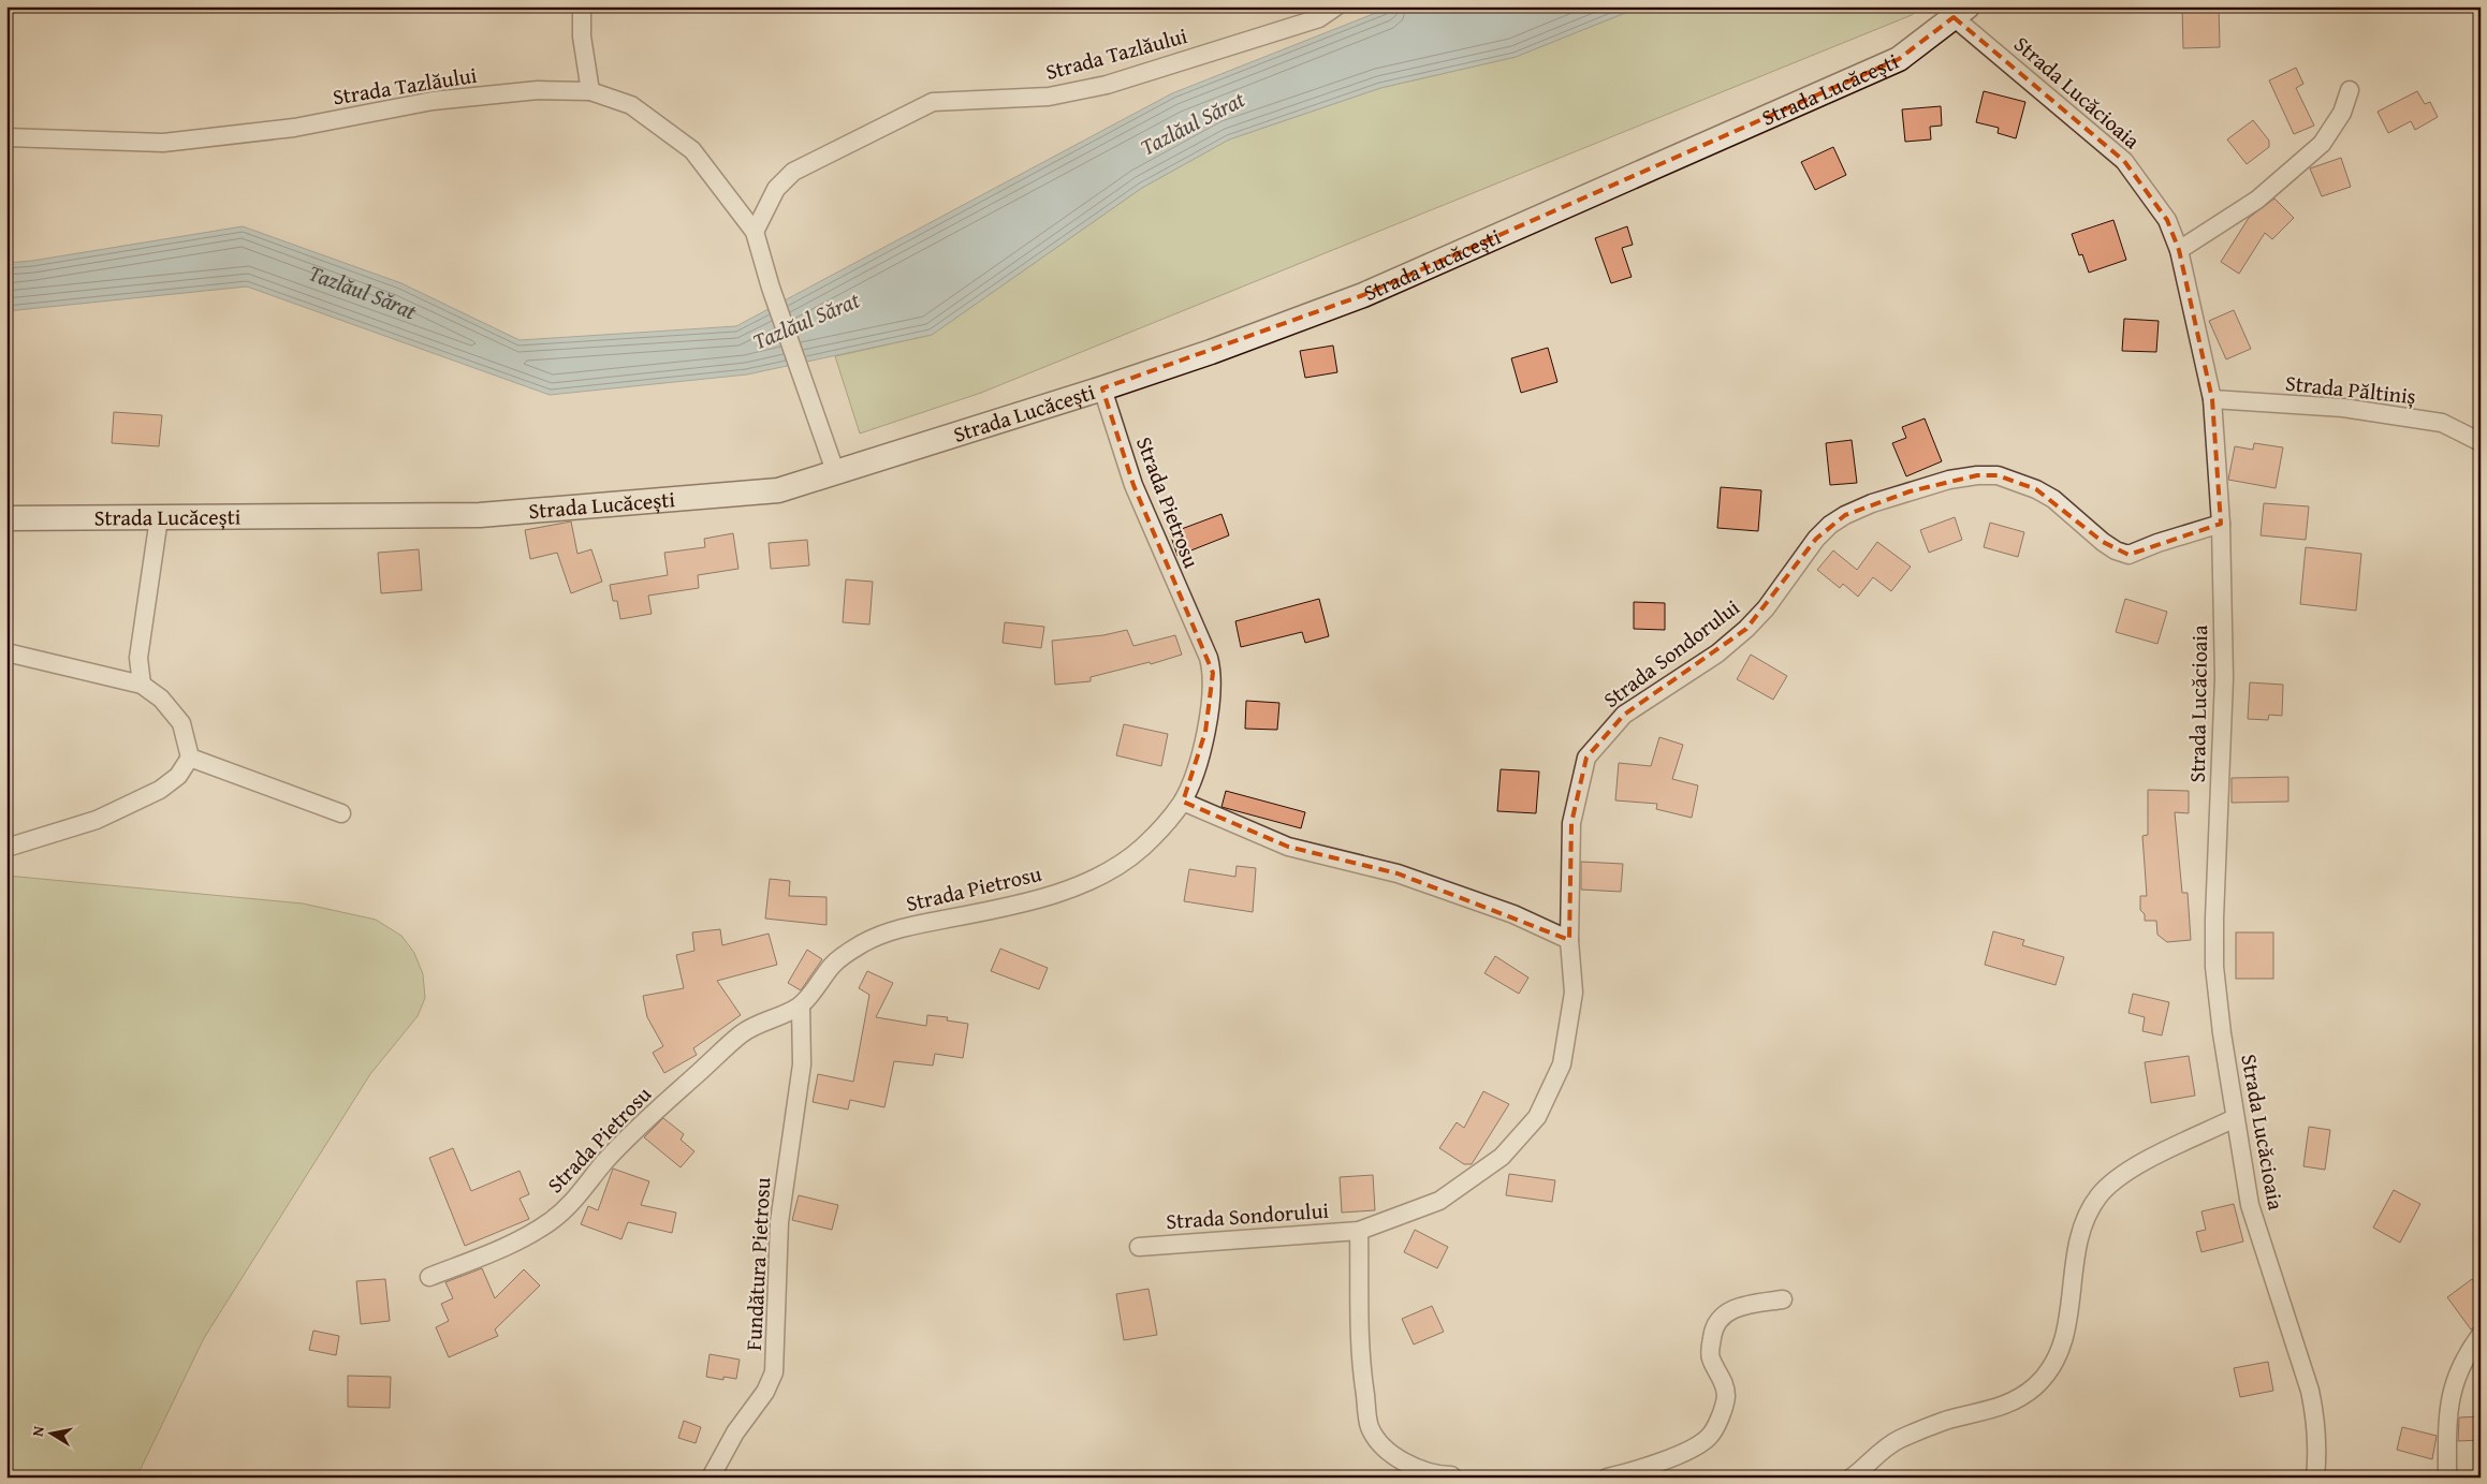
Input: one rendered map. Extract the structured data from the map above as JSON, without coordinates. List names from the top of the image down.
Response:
{
  "streets": {
    "main road": ["Strada Lucăcești"],
    "street": [
      "Strada Tazlăului",
      "Strada Lucăcioaia",
      "Strada Păltiniș",
      "Strada Pietrosu",
      "Strada Sondorului",
      "Fundătura Pietrosu"
    ]
  },
  "crossings": [
    ["Strada Tazlăului", "Strada Lucăcești"],
    ["Strada Lucăcești", "Strada Lucăcioaia"],
    ["Strada Lucăcești", "Strada Pietrosu"],
    ["Strada Lucăcioaia", "Strada Păltiniș"],
    ["Strada Lucăcioaia", "Strada Sondorului"],
    ["Strada Pietrosu", "Fundătura Pietrosu"]
  ],
  "water": ["Tazlăul Sărat"],
  "north": "left"
}
